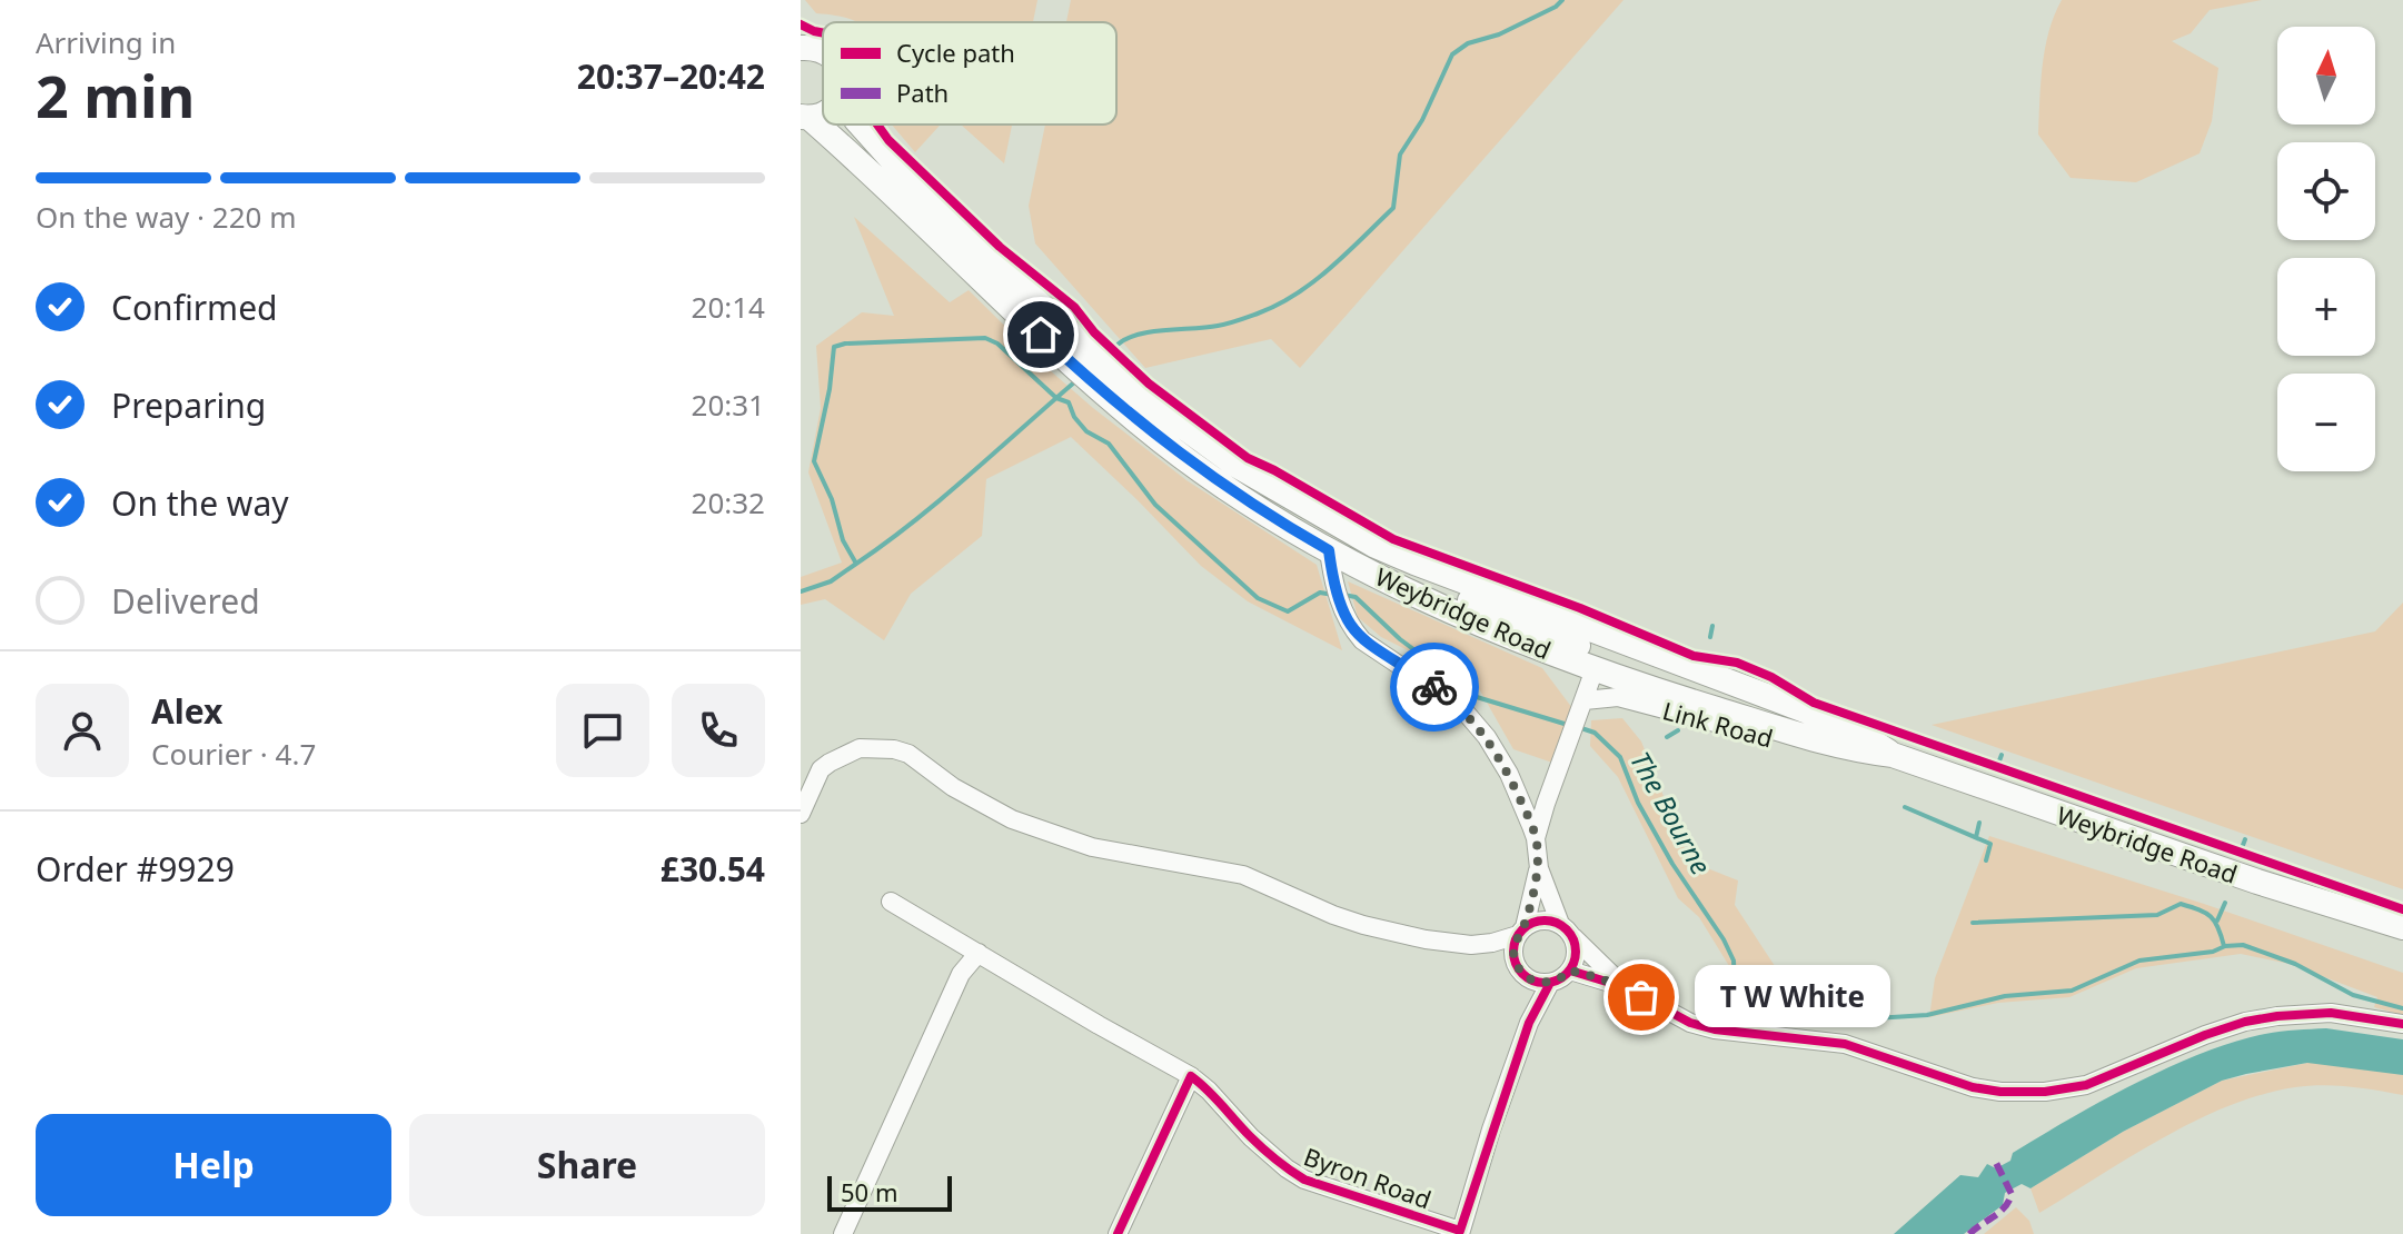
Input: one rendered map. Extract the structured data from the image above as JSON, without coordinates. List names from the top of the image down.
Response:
{
  "streets": {
    "main road": ["Weybridge Road"],
    "street": ["Link Road", "Byron Road"]
  },
  "crossings": [
    ["Weybridge Road", "Link Road"]
  ],
  "water": ["The Bourne"],
  "places": ["T W White"],
  "legend": ["Cycle path", "Path"],
  "scale_bar": "50 m",
  "north": "top",
  "page": {
    "heading": ["2 min", "Arriving in", "20:37–20:42"],
    "panel": [
      "Alex",
      "Courier · 4.7",
      "Order #9929",
      "£30.54"
    ],
    "map_buttons": ["+", "−"],
    "bar": "On the way · 220 m",
    "list": [
      ["Confirmed", "20:14"],
      ["Preparing", "20:31"],
      ["On the way", "20:32"],
      "Delivered"
    ],
    "bubble": "T W White",
    "buttons": ["Help", "Share"],
    "scale": "50 m"
  }
}
